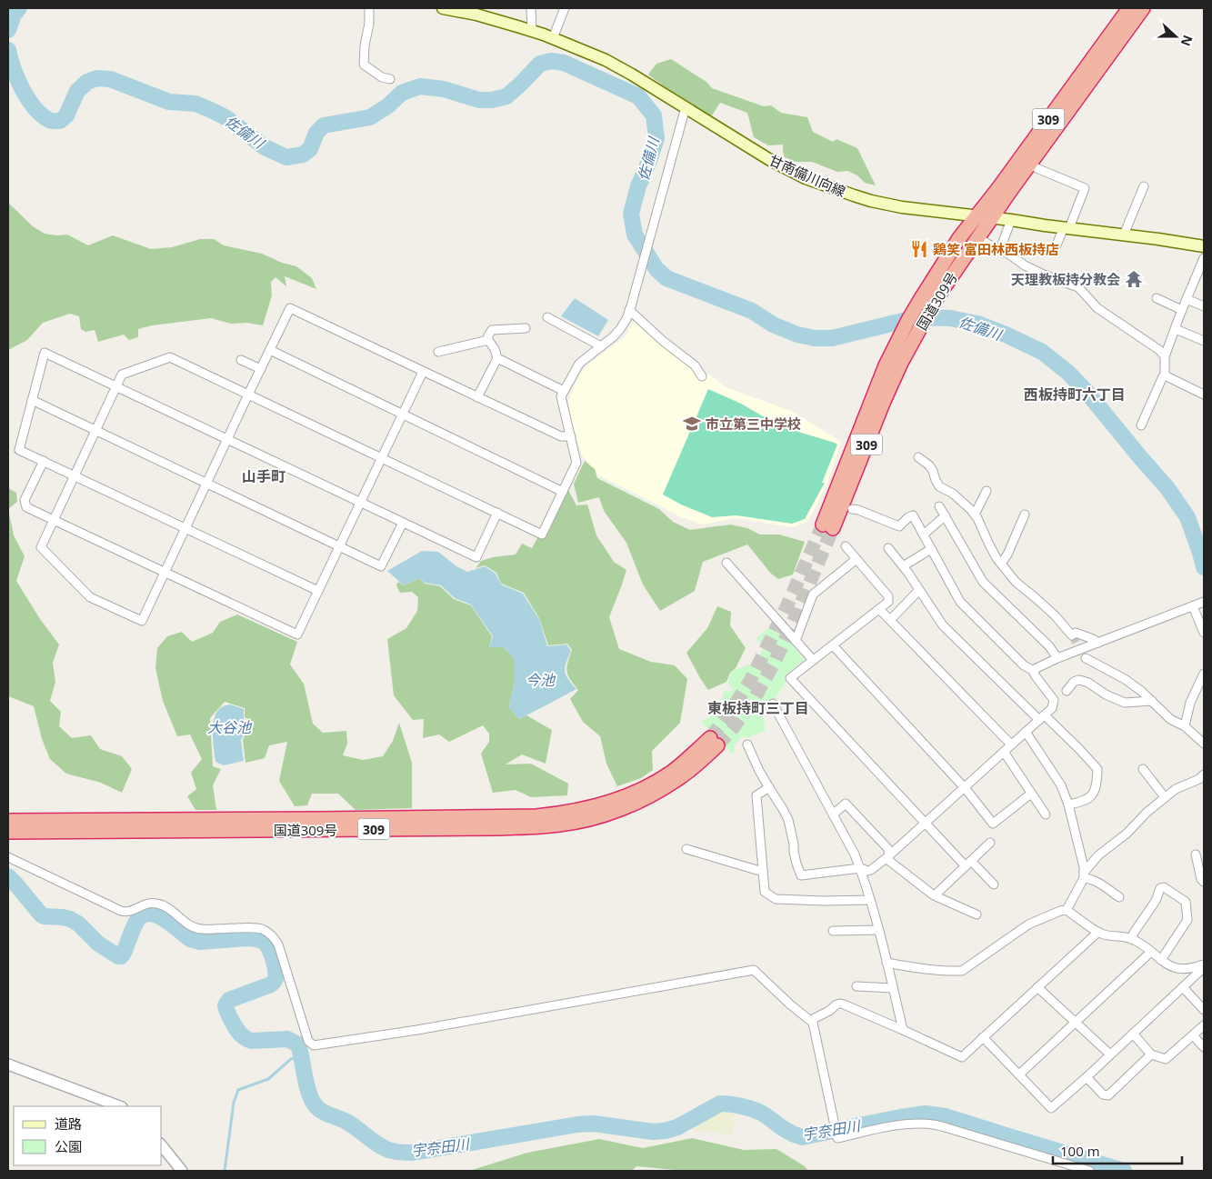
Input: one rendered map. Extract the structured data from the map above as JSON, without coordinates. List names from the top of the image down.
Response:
{
  "streets": {
    "highway": ["309", "国道309号"],
    "main road": ["甘南備川向線"]
  },
  "crossings": [
    ["甘南備川向線", "国道309号"]
  ],
  "districts": ["西板持町六丁目", "山手町", "東板持町三丁目"],
  "water": [
    "佐備川",
    "今池",
    "大谷池",
    "宇奈田川"
  ],
  "places": {
    "restaurant": ["鶏笑 富田林西板持店"],
    "temple": ["天理教板持分教会"],
    "school or university": ["市立第三中学校"]
  },
  "legend": ["道路", "公園"],
  "scale_bar": "100 m",
  "north": "right"
}
